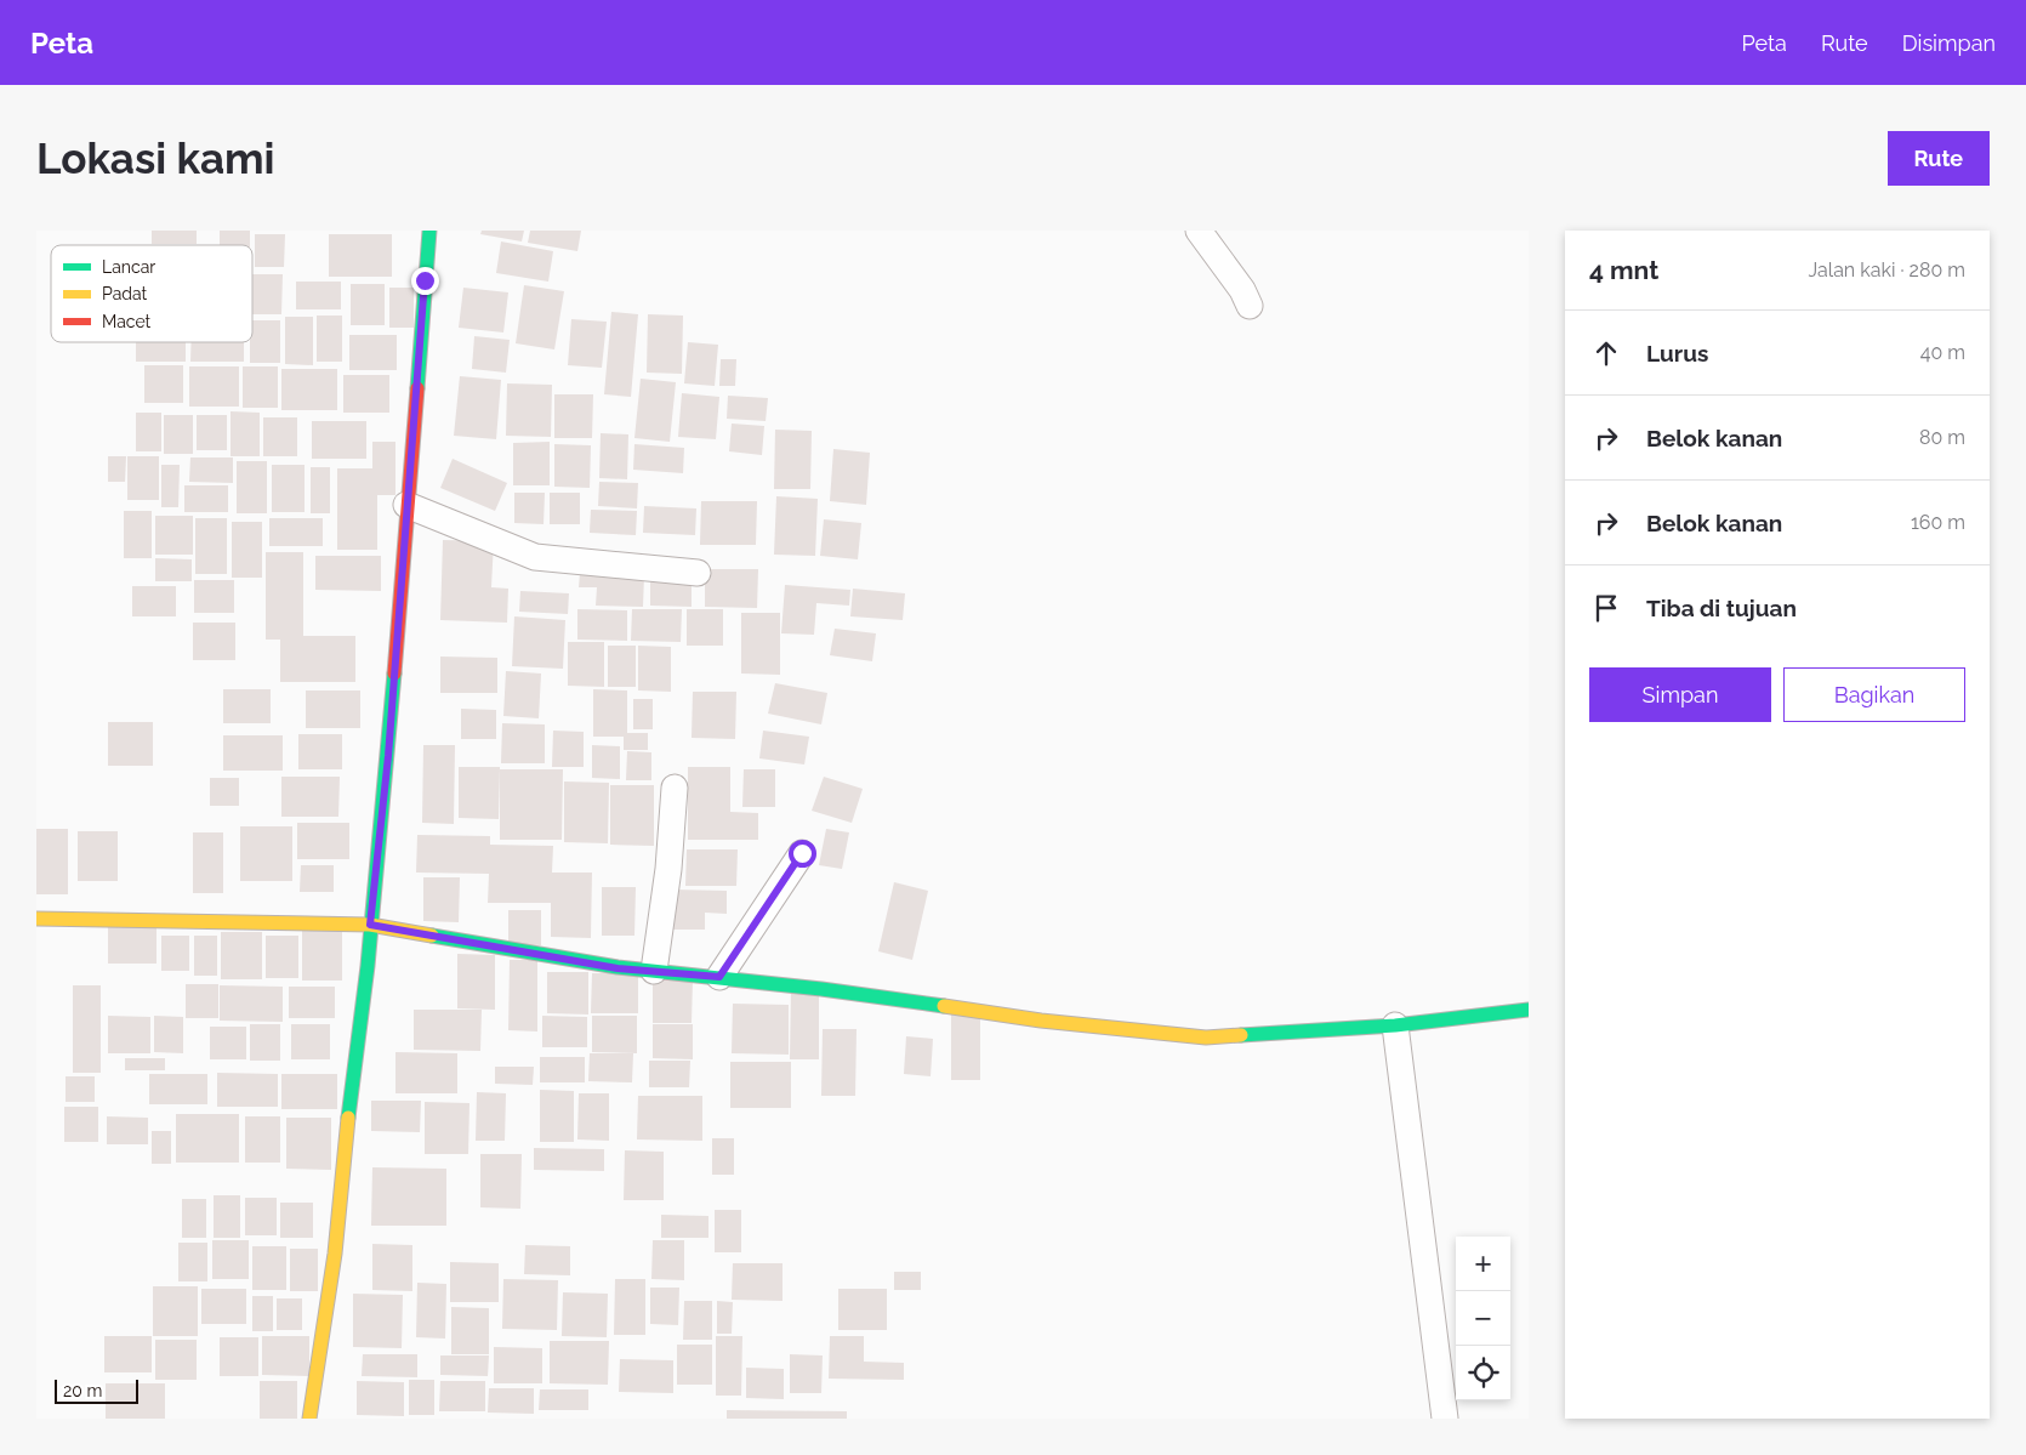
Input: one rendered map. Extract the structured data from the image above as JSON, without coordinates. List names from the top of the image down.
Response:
{
  "legend": ["Lancar", "Padat", "Macet"],
  "scale_bar": "20 m",
  "page": {
    "header": "Peta",
    "nav": ["Peta", "Rute", "Disimpan"],
    "buttons": [
      "Rute",
      ["Simpan", "Bagikan"]
    ],
    "title": "Lokasi kami",
    "heading": ["4 mnt", "Jalan kaki · 280 m"],
    "list": [
      ["Lurus", "40 m"],
      ["Belok kanan", "80 m"],
      ["Belok kanan", "160 m"],
      "Tiba di tujuan"
    ],
    "map_buttons": ["+", "−"],
    "scale": "20 m"
  }
}
